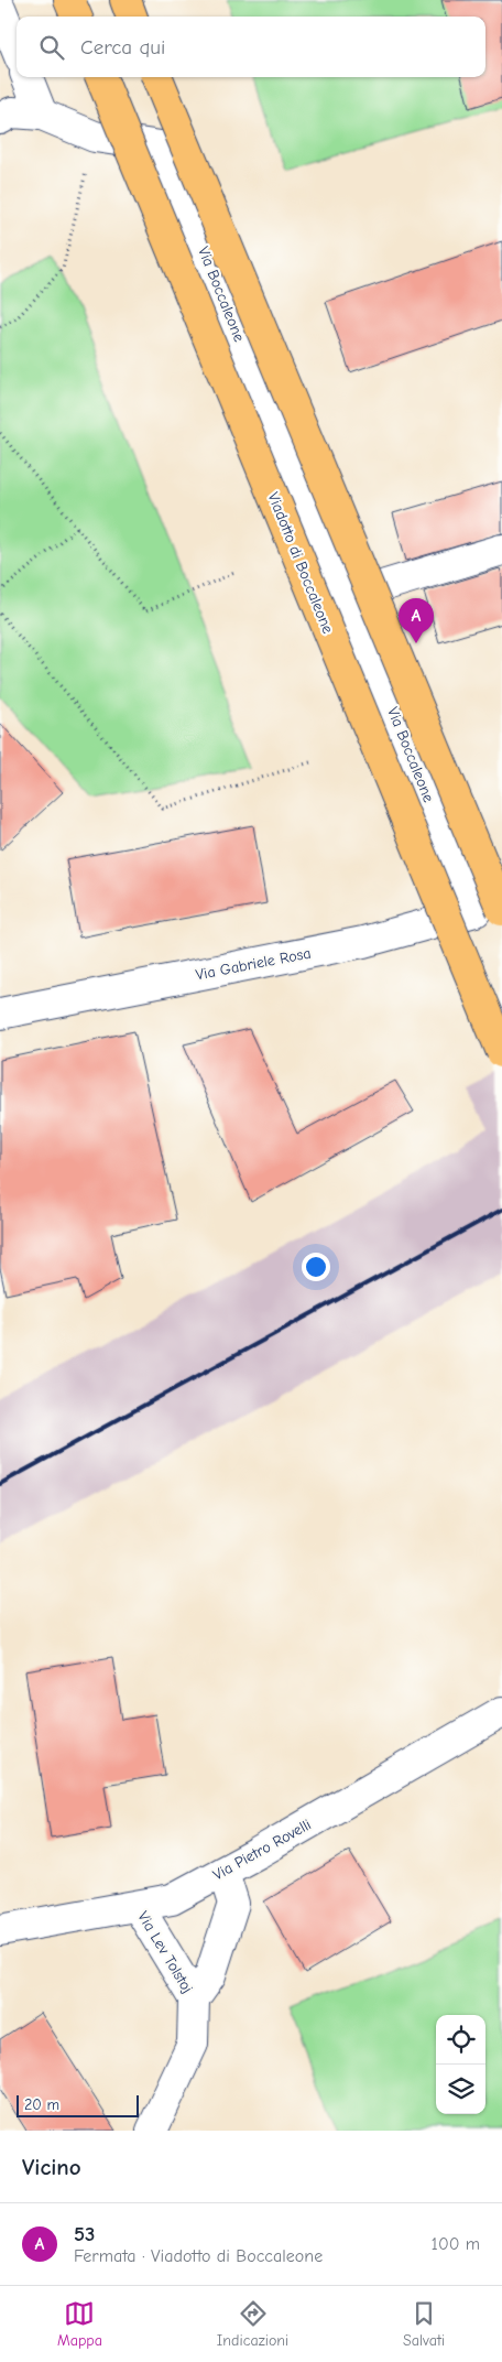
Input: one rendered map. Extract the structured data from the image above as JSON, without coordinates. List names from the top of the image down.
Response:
{
  "streets": {
    "highway": ["Viadotto di Boccaleone"],
    "street": [
      "Via Boccaleone",
      "Via Gabriele Rosa",
      "Via Pietro Rovelli",
      "Via Lev Tolstoj"
    ]
  },
  "crossings": [
    ["Via Boccaleone", "Via Gabriele Rosa"],
    ["Via Pietro Rovelli", "Via Lev Tolstoj"]
  ],
  "scale_bar": "20 m",
  "page": {
    "search": "Cerca qui",
    "pins": "A",
    "scale": "20 m",
    "heading": "Vicino",
    "list": [
      {
        "mark": "A",
        "name": "53",
        "note": "Fermata · Viadotto di Boccaleone",
        "value": "100 m"
      }
    ],
    "nav": ["Mappa", "Indicazioni", "Salvati"]
  }
}
